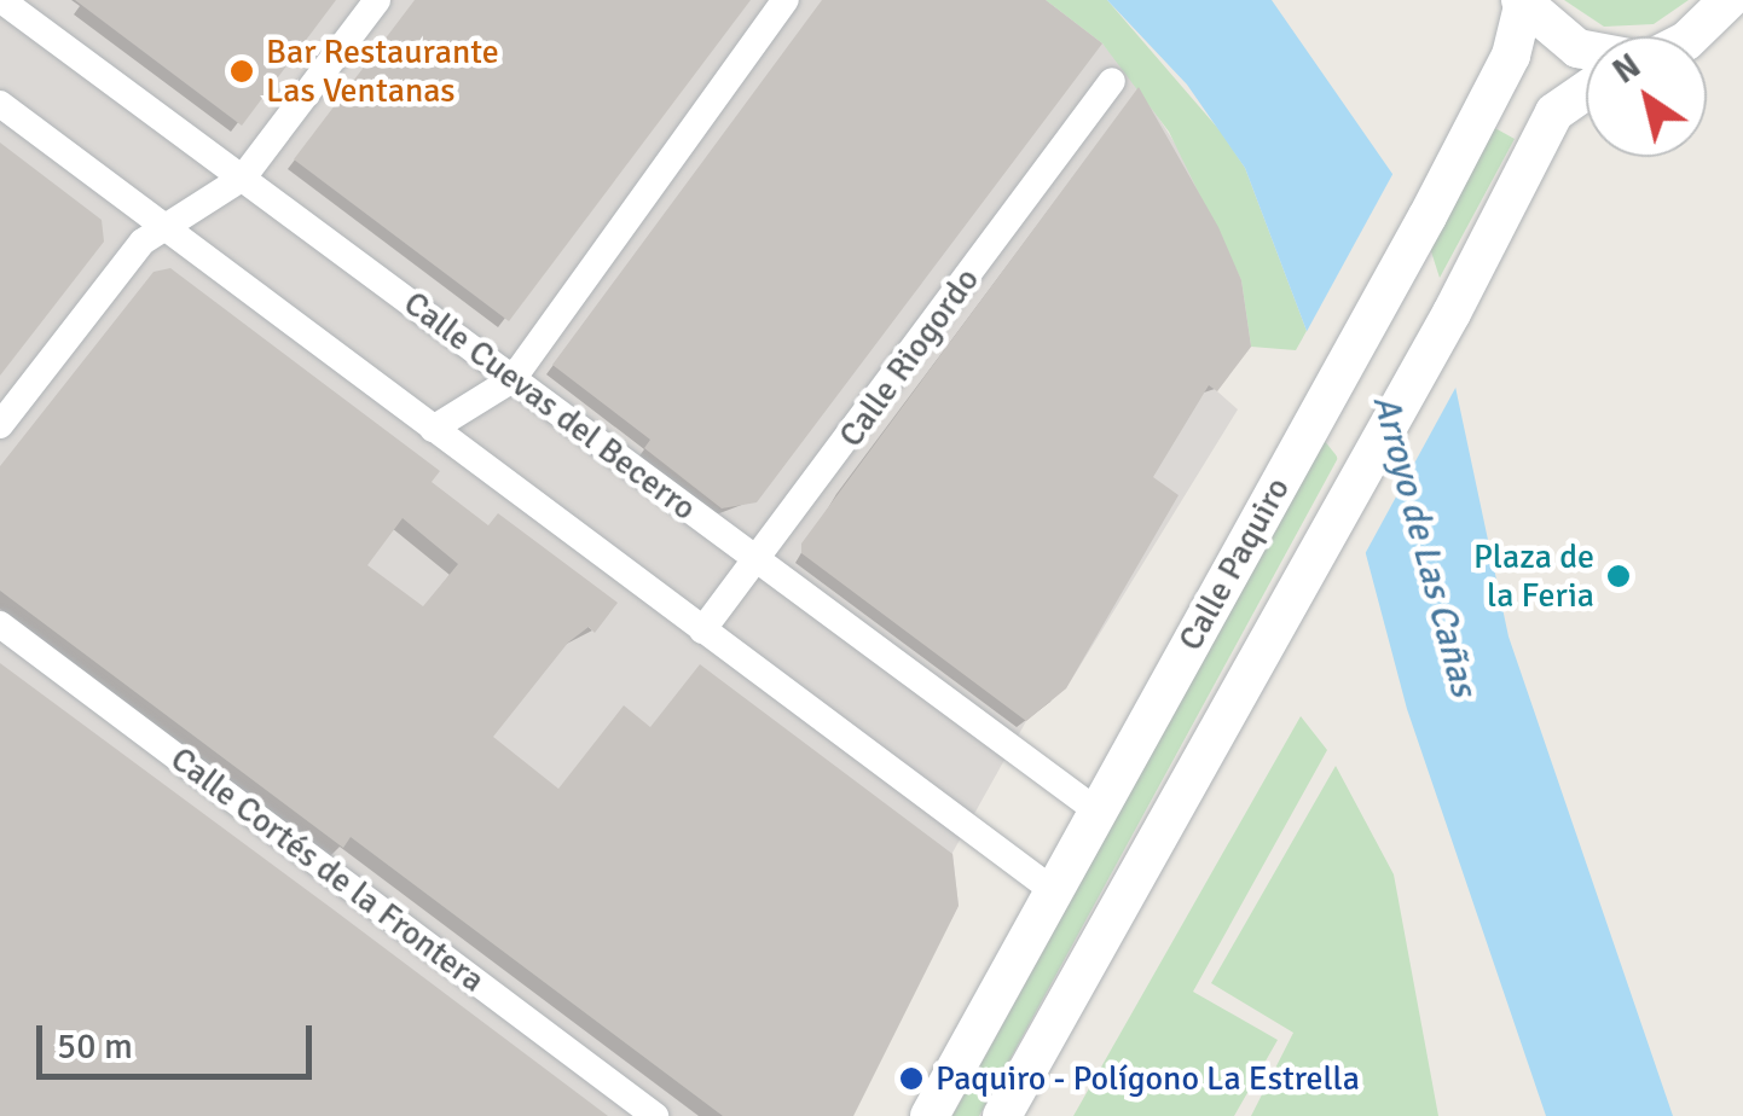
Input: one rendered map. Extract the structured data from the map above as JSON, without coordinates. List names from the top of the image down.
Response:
{
  "streets": {
    "main road": ["Calle Paquiro"],
    "street": ["Calle Riogordo", "Calle Cuevas del Becerro", "Calle Cortés de la Frontera"]
  },
  "crossings": [
    ["Calle Riogordo", "Calle Cuevas del Becerro"],
    ["Calle Cuevas del Becerro", "Calle Paquiro"]
  ],
  "water": ["Arroyo de Las Cañas"],
  "places": ["Bar Restaurante Las Ventanas", "Plaza de la Feria", "Paquiro - Polígono La Estrella"],
  "scale_bar": "50 m",
  "north": "top left"
}
